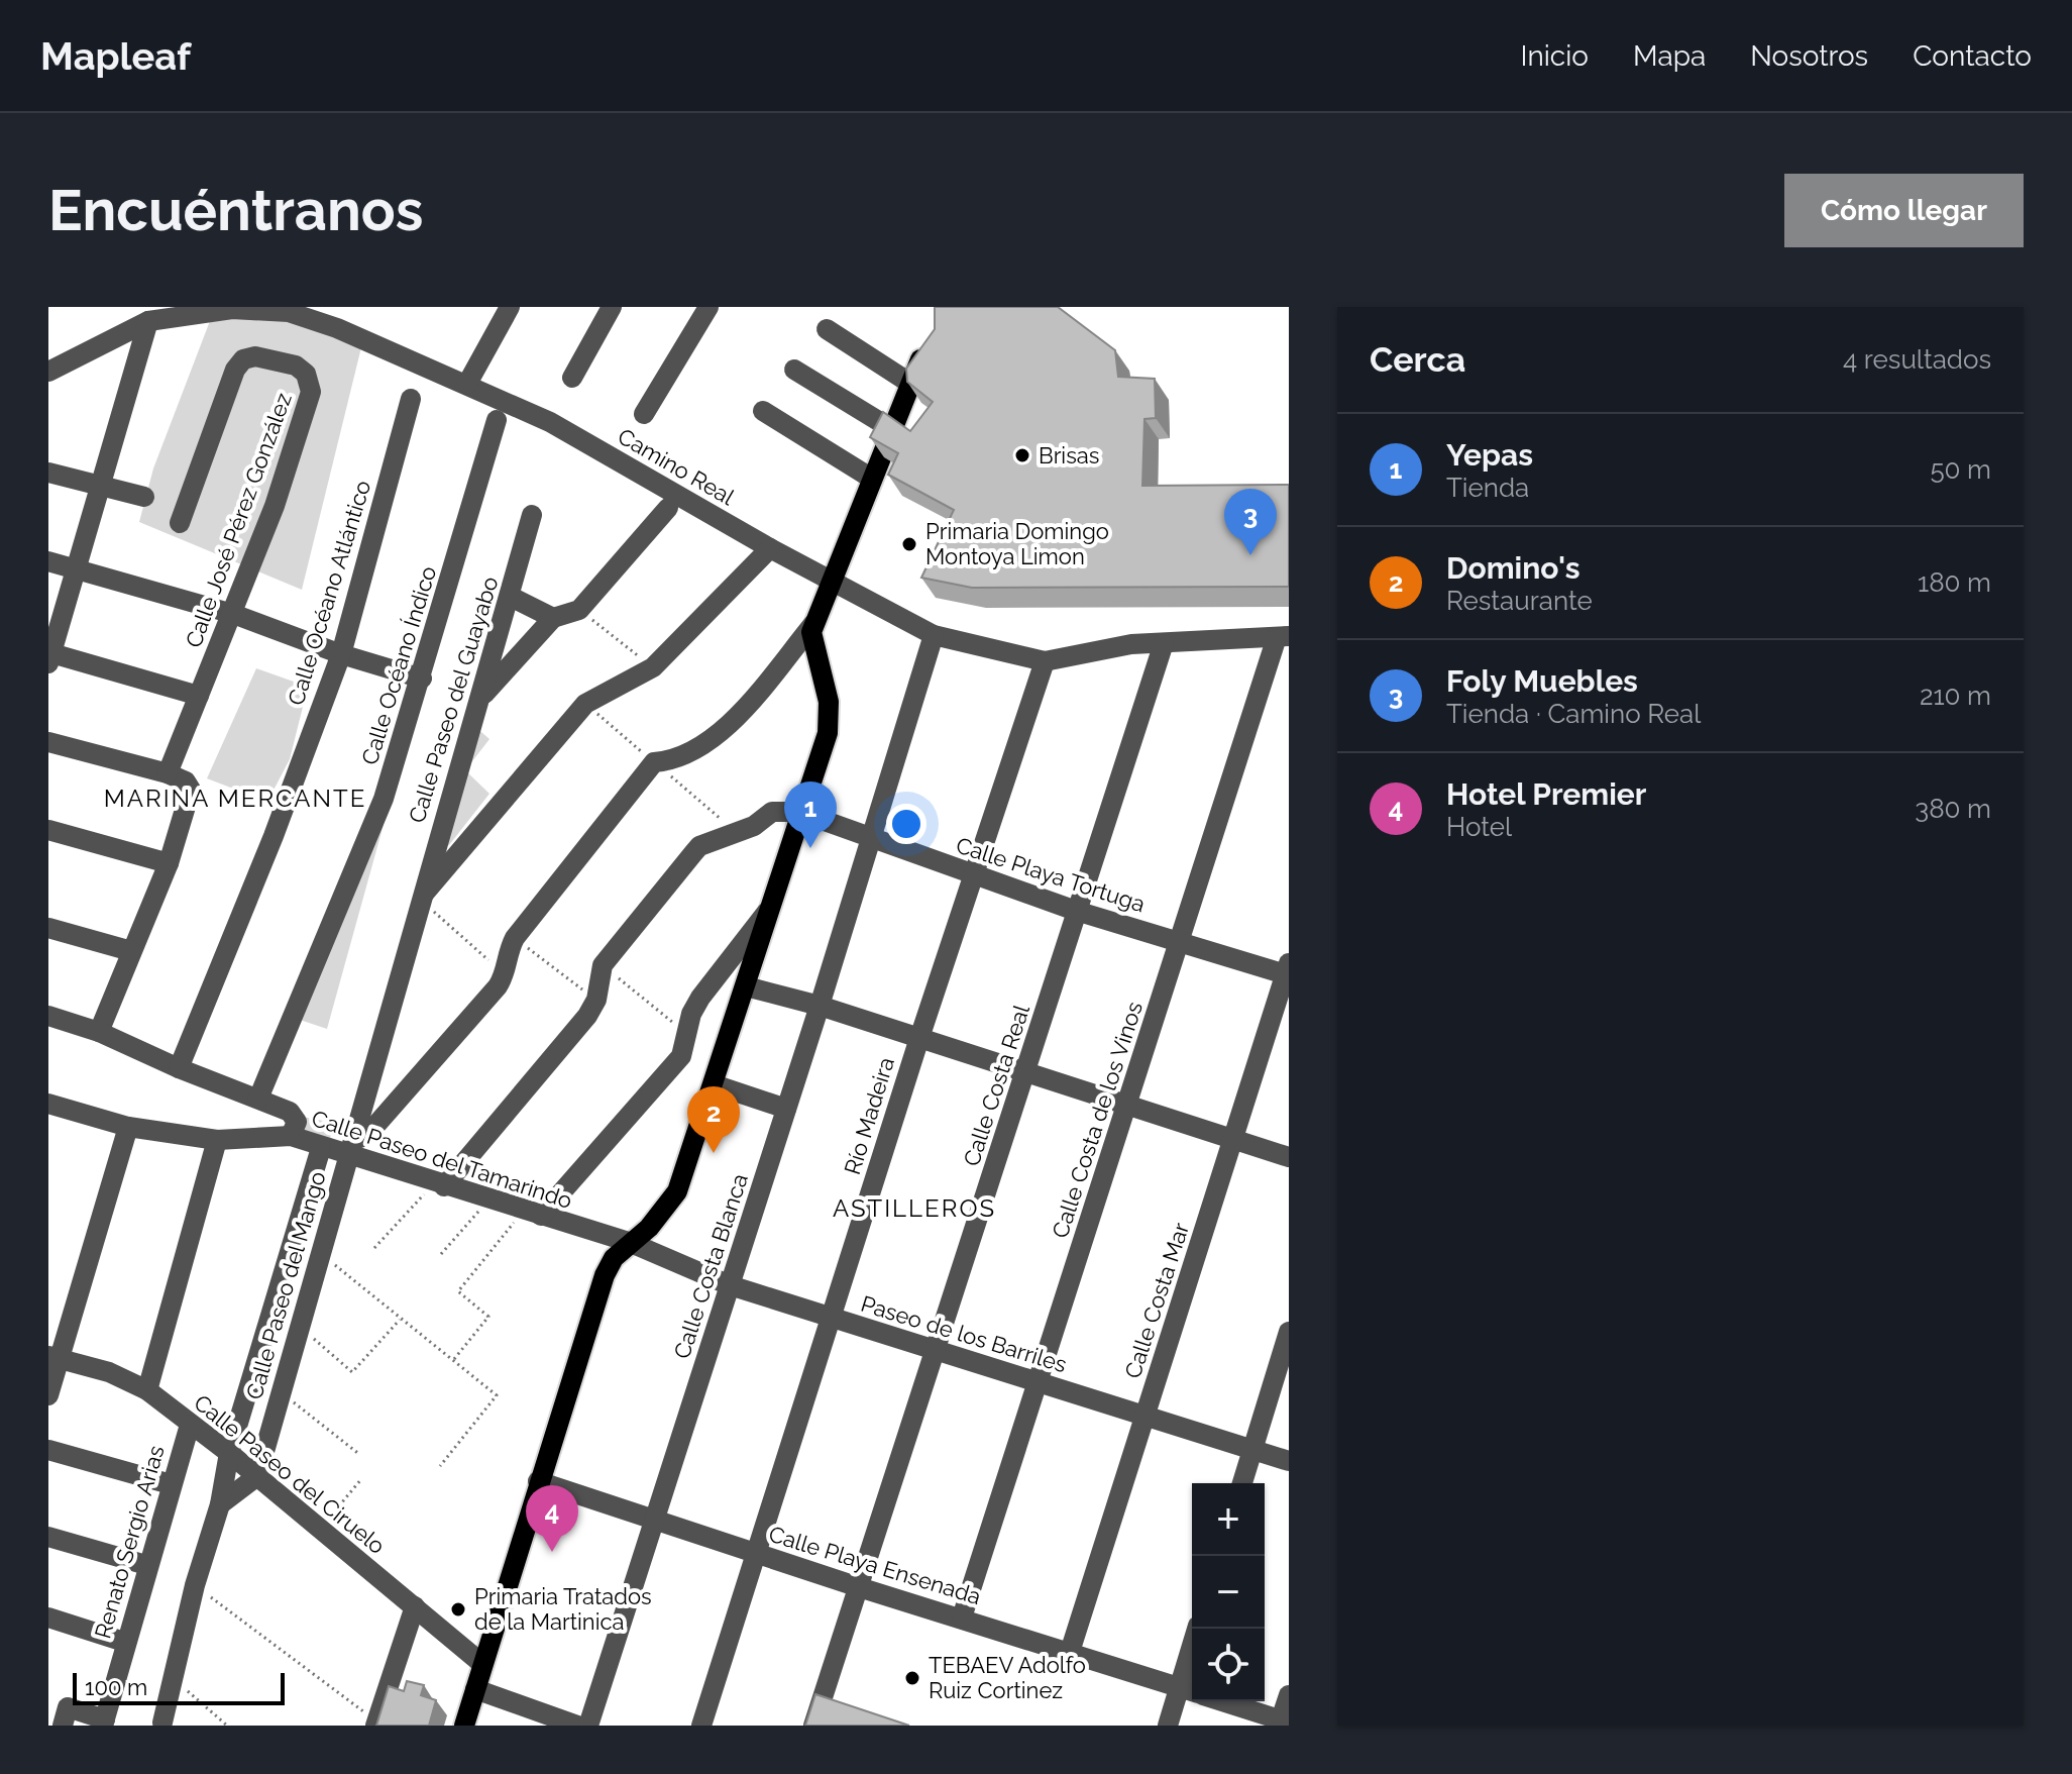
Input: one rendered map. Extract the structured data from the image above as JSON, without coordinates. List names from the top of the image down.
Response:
{
  "streets": {
    "street": [
      "Camino Real",
      "Calle José Pérez González",
      "Calle Océano Atlántico",
      "Calle Océano Índico",
      "Calle Paseo del Guayabo",
      "Calle Playa Tortuga",
      "Calle Costa Real",
      "Río Madeira",
      "Calle Costa de los Vinos",
      "Calle Paseo del Tamarindo",
      "Calle Costa Blanca",
      "Calle Paseo del Mango",
      "Calle Costa Mar",
      "Paseo de los Barriles",
      "Calle Paseo del Ciruelo",
      "Renato Sergio Arias",
      "Calle Playa Ensenada"
    ]
  },
  "crossings": [
    ["Camino Real", "Calle Costa Real"],
    ["Camino Real", "Río Madeira"],
    ["Camino Real", "Calle Costa de los Vinos"],
    ["Camino Real", "Calle Costa Blanca"],
    ["Calle Paseo del Guayabo", "Calle Paseo del Tamarindo"],
    ["Calle Paseo del Guayabo", "Calle Paseo del Mango"],
    ["Calle Playa Tortuga", "Calle Costa Real"],
    ["Calle Playa Tortuga", "Río Madeira"],
    ["Calle Playa Tortuga", "Calle Costa de los Vinos"],
    ["Calle Playa Tortuga", "Calle Costa Blanca"],
    ["Calle Playa Tortuga", "Calle Costa Mar"],
    ["Calle Costa Real", "Paseo de los Barriles"],
    ["Calle Costa Real", "Calle Playa Ensenada"],
    ["Río Madeira", "Paseo de los Barriles"],
    ["Río Madeira", "Calle Playa Ensenada"],
    ["Calle Costa de los Vinos", "Paseo de los Barriles"],
    ["Calle Costa de los Vinos", "Calle Playa Ensenada"],
    ["Calle Paseo del Tamarindo", "Calle Paseo del Mango"],
    ["Calle Paseo del Tamarindo", "Paseo de los Barriles"],
    ["Calle Costa Blanca", "Paseo de los Barriles"],
    ["Calle Costa Blanca", "Calle Playa Ensenada"],
    ["Calle Paseo del Mango", "Calle Paseo del Ciruelo"],
    ["Calle Costa Mar", "Paseo de los Barriles"],
    ["Calle Costa Mar", "Calle Playa Ensenada"],
    ["Calle Paseo del Ciruelo", "Renato Sergio Arias"]
  ],
  "districts": ["MARINA MERCANTE", "ASTILLEROS"],
  "places": [
    "Brisas",
    "Primaria Domingo Montoya Limon",
    "Primaria Tratados de la Martinica",
    "TEBAEV Adolfo Ruiz Cortinez"
  ],
  "scale_bar": "100 m",
  "page": {
    "header": "Mapleaf",
    "nav": [
      "Inicio",
      "Mapa",
      "Nosotros",
      "Contacto"
    ],
    "buttons": "Cómo llegar",
    "title": "Encuéntranos",
    "heading": ["Cerca", "4 resultados"],
    "list": [
      {
        "mark": "1",
        "name": "Yepas",
        "note": "Tienda",
        "value": "50 m"
      },
      {
        "mark": "2",
        "name": "Domino's",
        "note": "Restaurante",
        "value": "180 m"
      },
      {
        "mark": "3",
        "name": "Foly Muebles",
        "note": "Tienda · Camino Real",
        "value": "210 m"
      },
      {
        "mark": "4",
        "name": "Hotel Premier",
        "note": "Hotel",
        "value": "380 m"
      }
    ],
    "pins": [
      "3",
      "1",
      "2",
      "4"
    ],
    "map_buttons": ["+", "−"],
    "scale": "100 m"
  }
}
